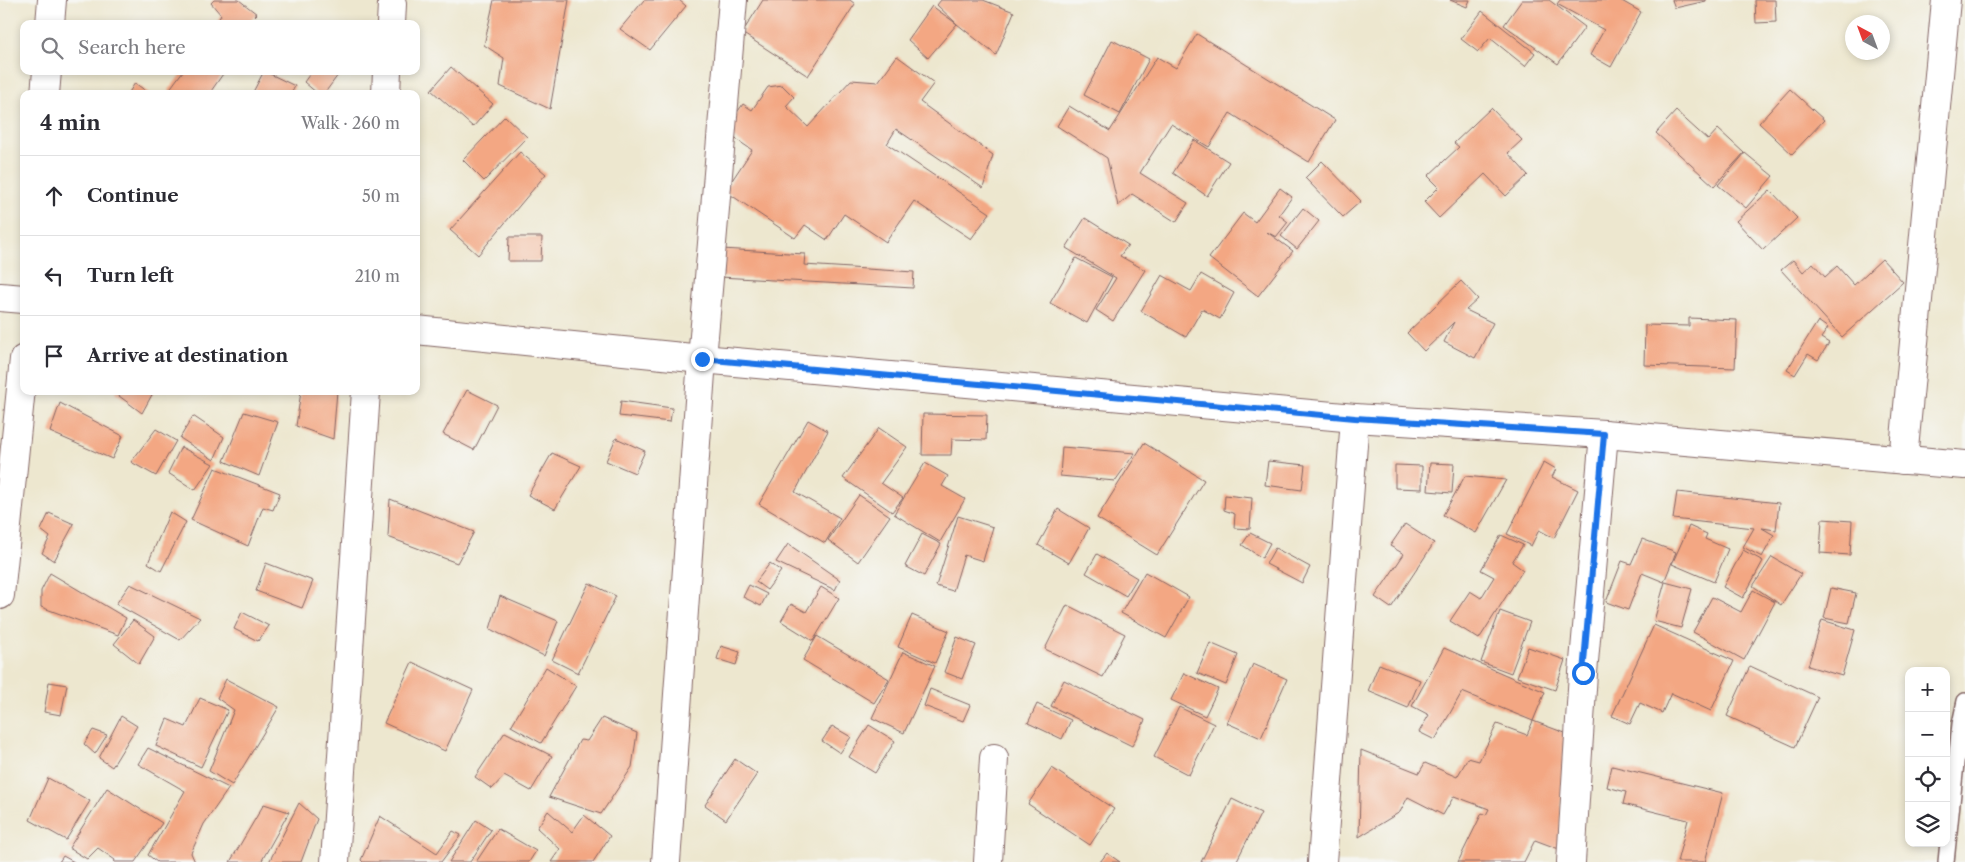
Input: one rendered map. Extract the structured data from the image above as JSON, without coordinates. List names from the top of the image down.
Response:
{
  "north": "top left",
  "page": {
    "search": "Search here",
    "heading": ["4 min", "Walk · 260 m"],
    "list": [
      ["Continue", "50 m"],
      ["Turn left", "210 m"],
      "Arrive at destination"
    ],
    "map_buttons": ["+", "−"]
  }
}
